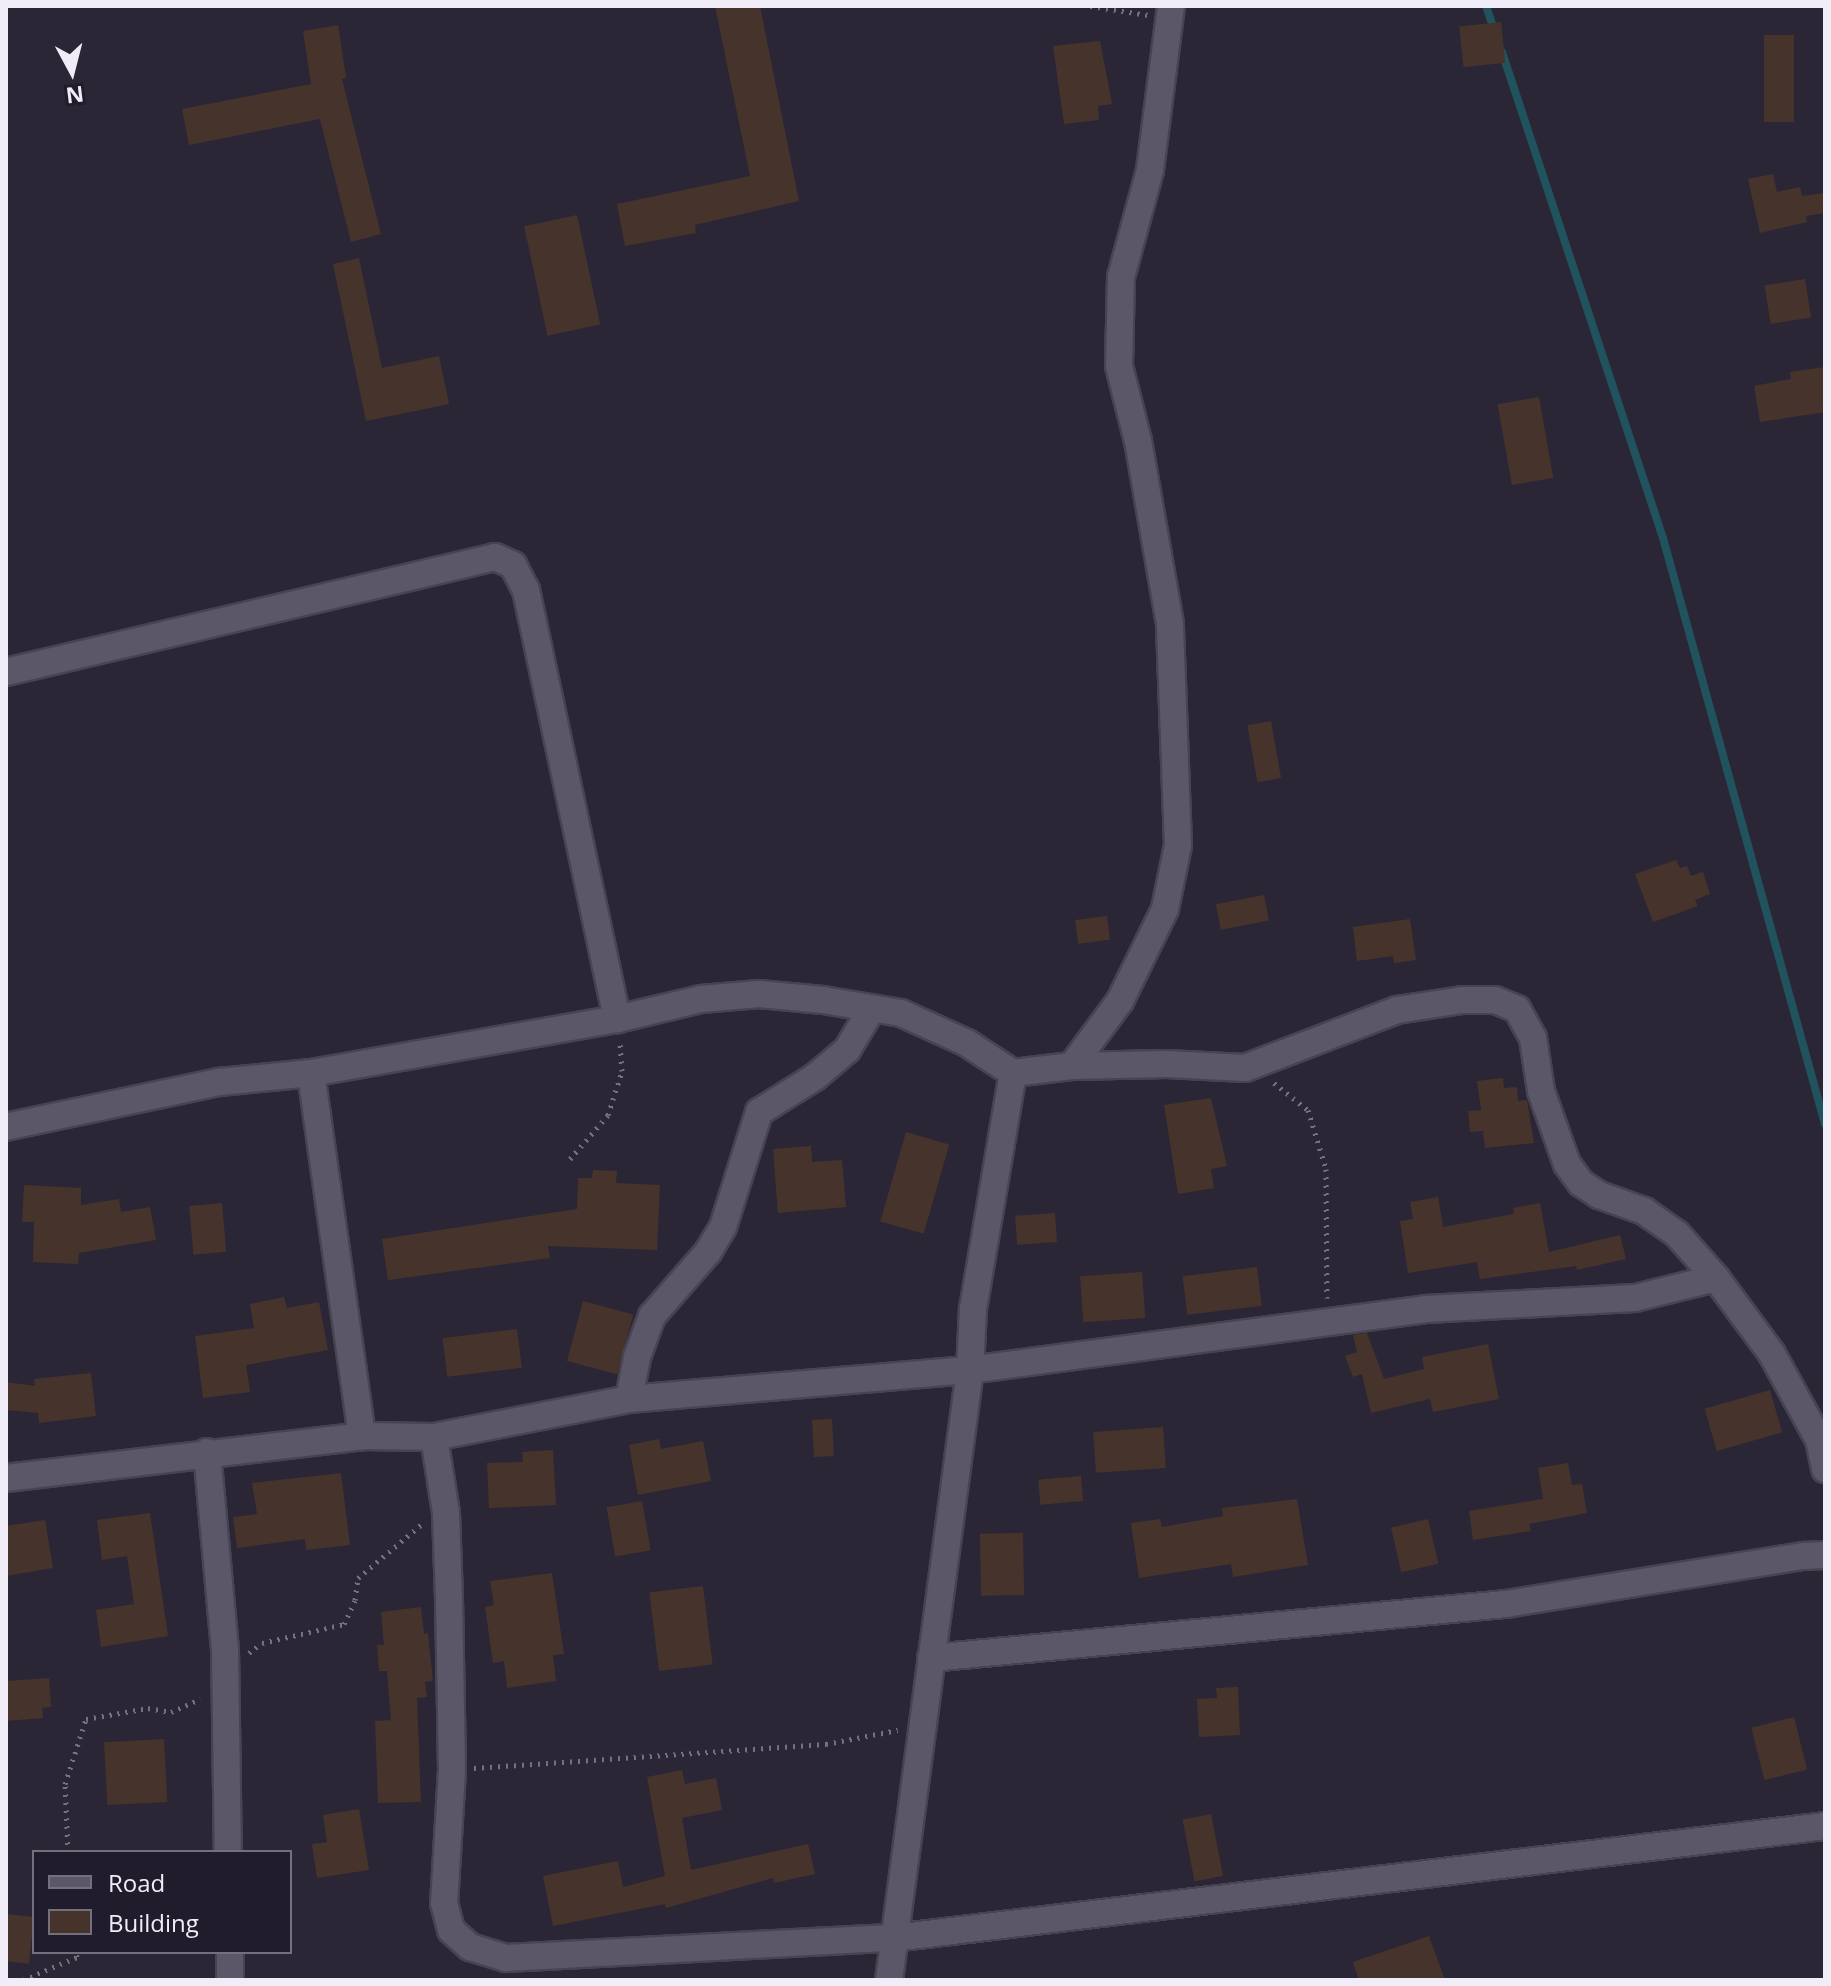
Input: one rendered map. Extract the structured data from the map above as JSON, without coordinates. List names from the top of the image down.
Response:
{
  "legend": ["Road", "Building"],
  "north": "bottom"
}
